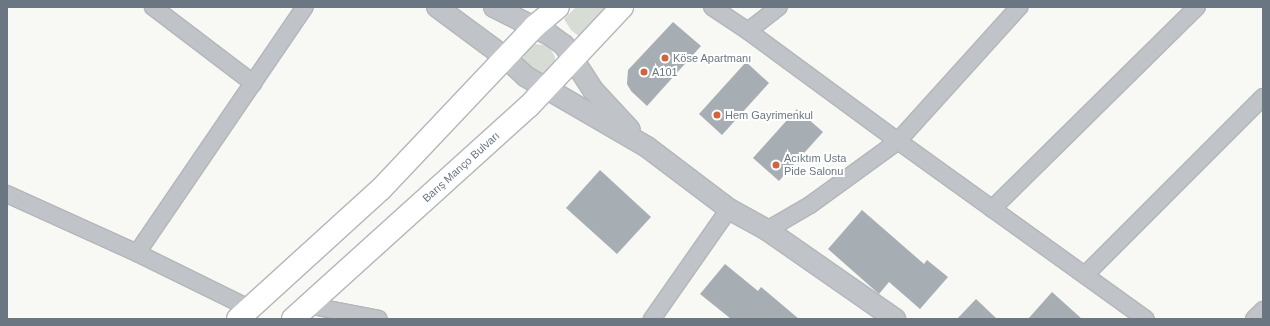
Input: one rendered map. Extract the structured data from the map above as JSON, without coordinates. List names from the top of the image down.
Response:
{
  "streets": {
    "highway": ["Barış Manço Bulvarı"]
  },
  "places": [
    "Köse Apartmanı",
    "A101",
    "Hem Gayrimenkul",
    "Acıktım Usta Pide Salonu"
  ]
}
